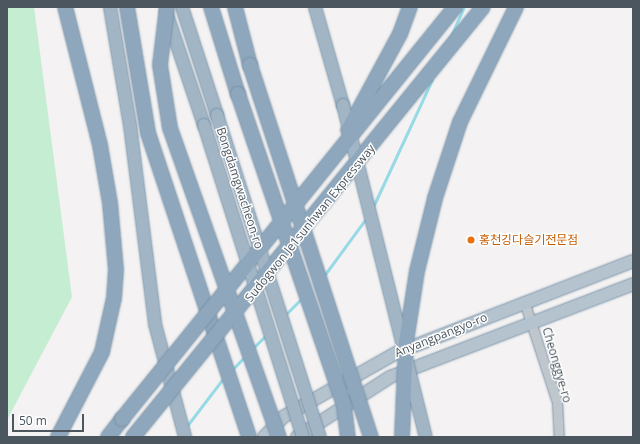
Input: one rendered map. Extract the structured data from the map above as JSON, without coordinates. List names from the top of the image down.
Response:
{
  "streets": {
    "highway": ["Bongdamgwacheon-ro", "Sudogwon Je1sunhwan Expressway"],
    "main road": ["Anyangpangyo-ro"],
    "street": ["Cheonggye-ro"]
  },
  "crossings": [
    ["Anyangpangyo-ro", "Cheonggye-ro"]
  ],
  "places": ["홍천깅다슬기전문점"],
  "scale_bar": "50 m"
}
